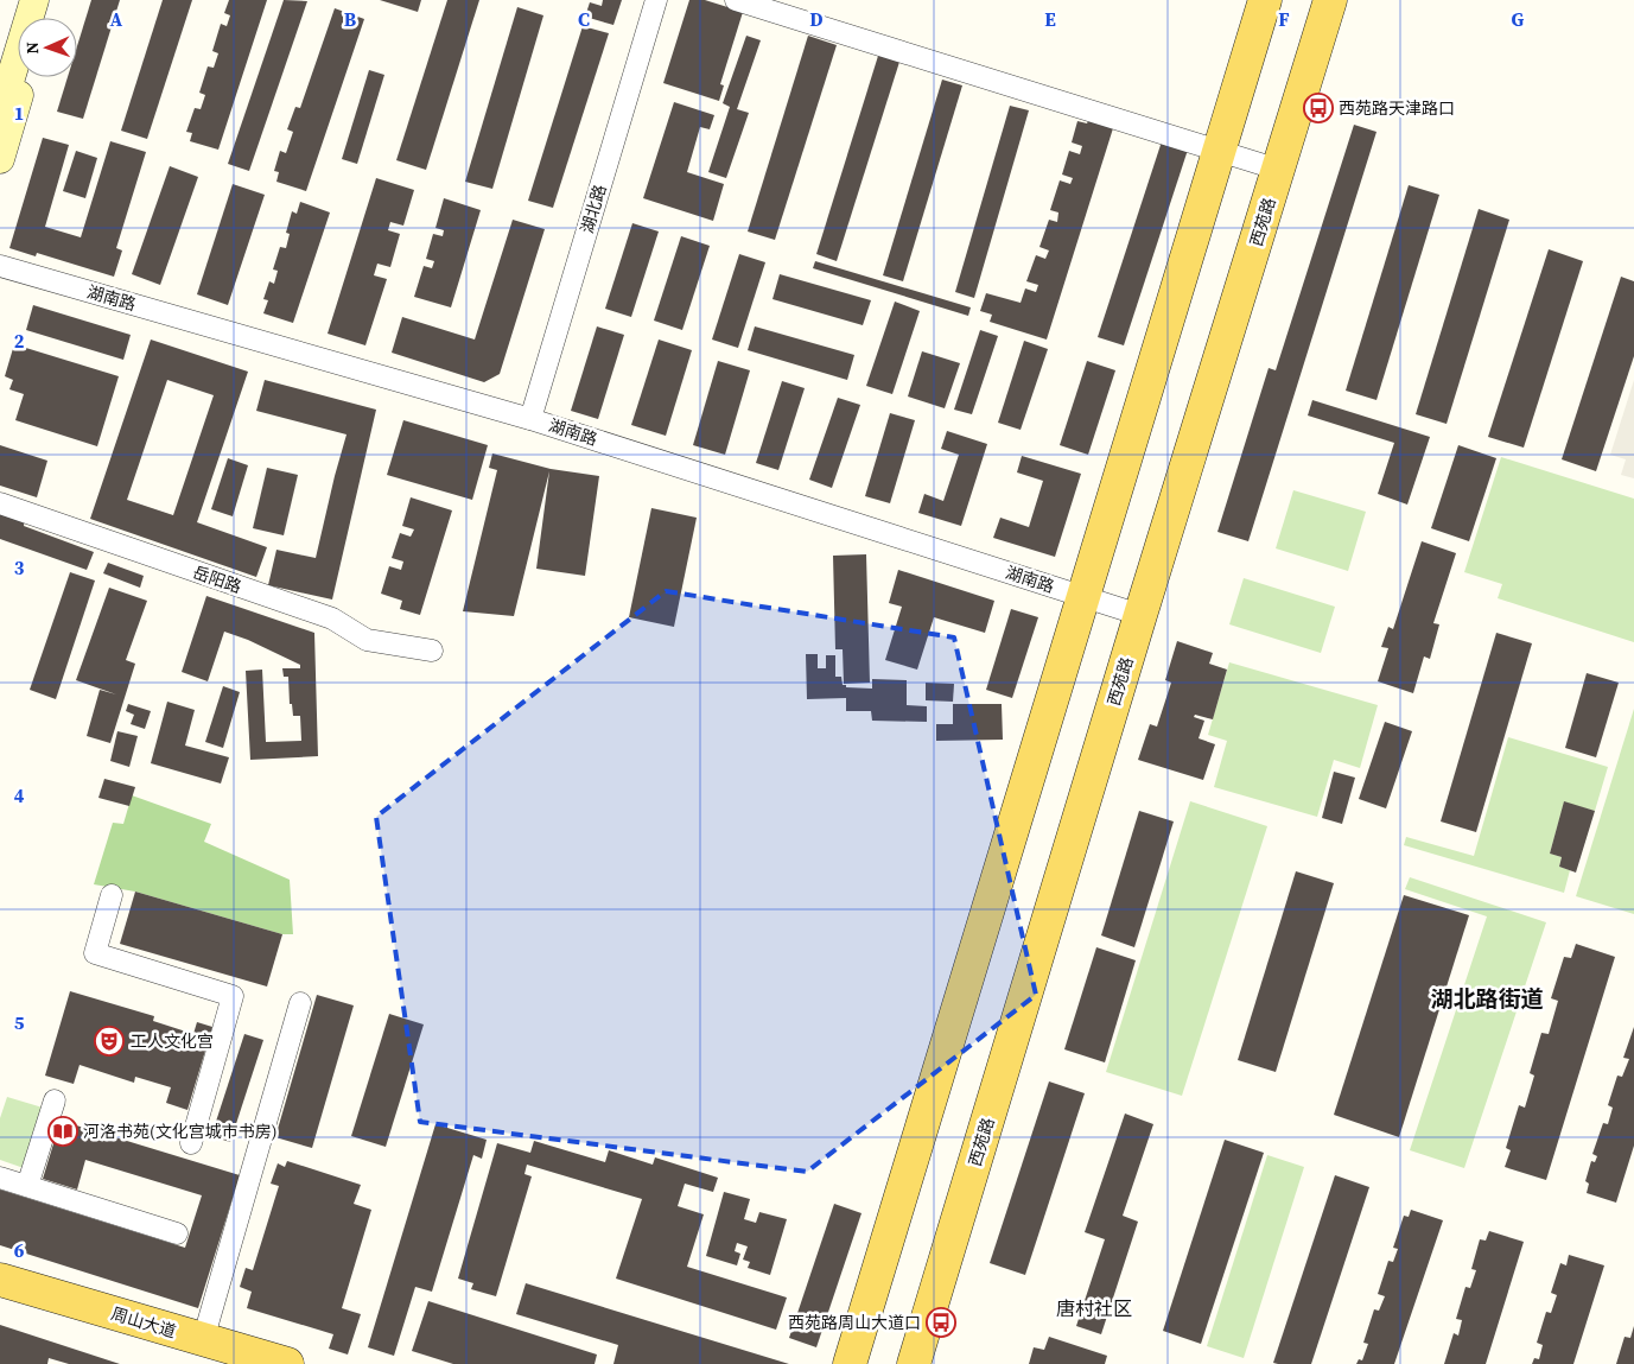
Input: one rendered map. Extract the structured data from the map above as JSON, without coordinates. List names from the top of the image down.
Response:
{
  "streets": {
    "main road": ["西苑路", "周山大道"],
    "street": ["湖北路", "湖南路", "岳阳路"]
  },
  "crossings": [
    ["湖北路", "湖南路"],
    ["西苑路", "湖南路"]
  ],
  "districts": ["湖北路街道", "唐村社区"],
  "places": {
    "bus stop": ["西苑路天津路口", "西苑路周山大道口"],
    "theatre": ["工人文化宫"],
    "library": ["河洛书苑(文化宫城市书房)"]
  },
  "north": "left",
  "grid": {
    "columns": [
      "A",
      "B",
      "C",
      "D",
      "E",
      "F",
      "G"
    ],
    "rows": [
      "1",
      "2",
      "3",
      "4",
      "5",
      "6"
    ]
  }
}
